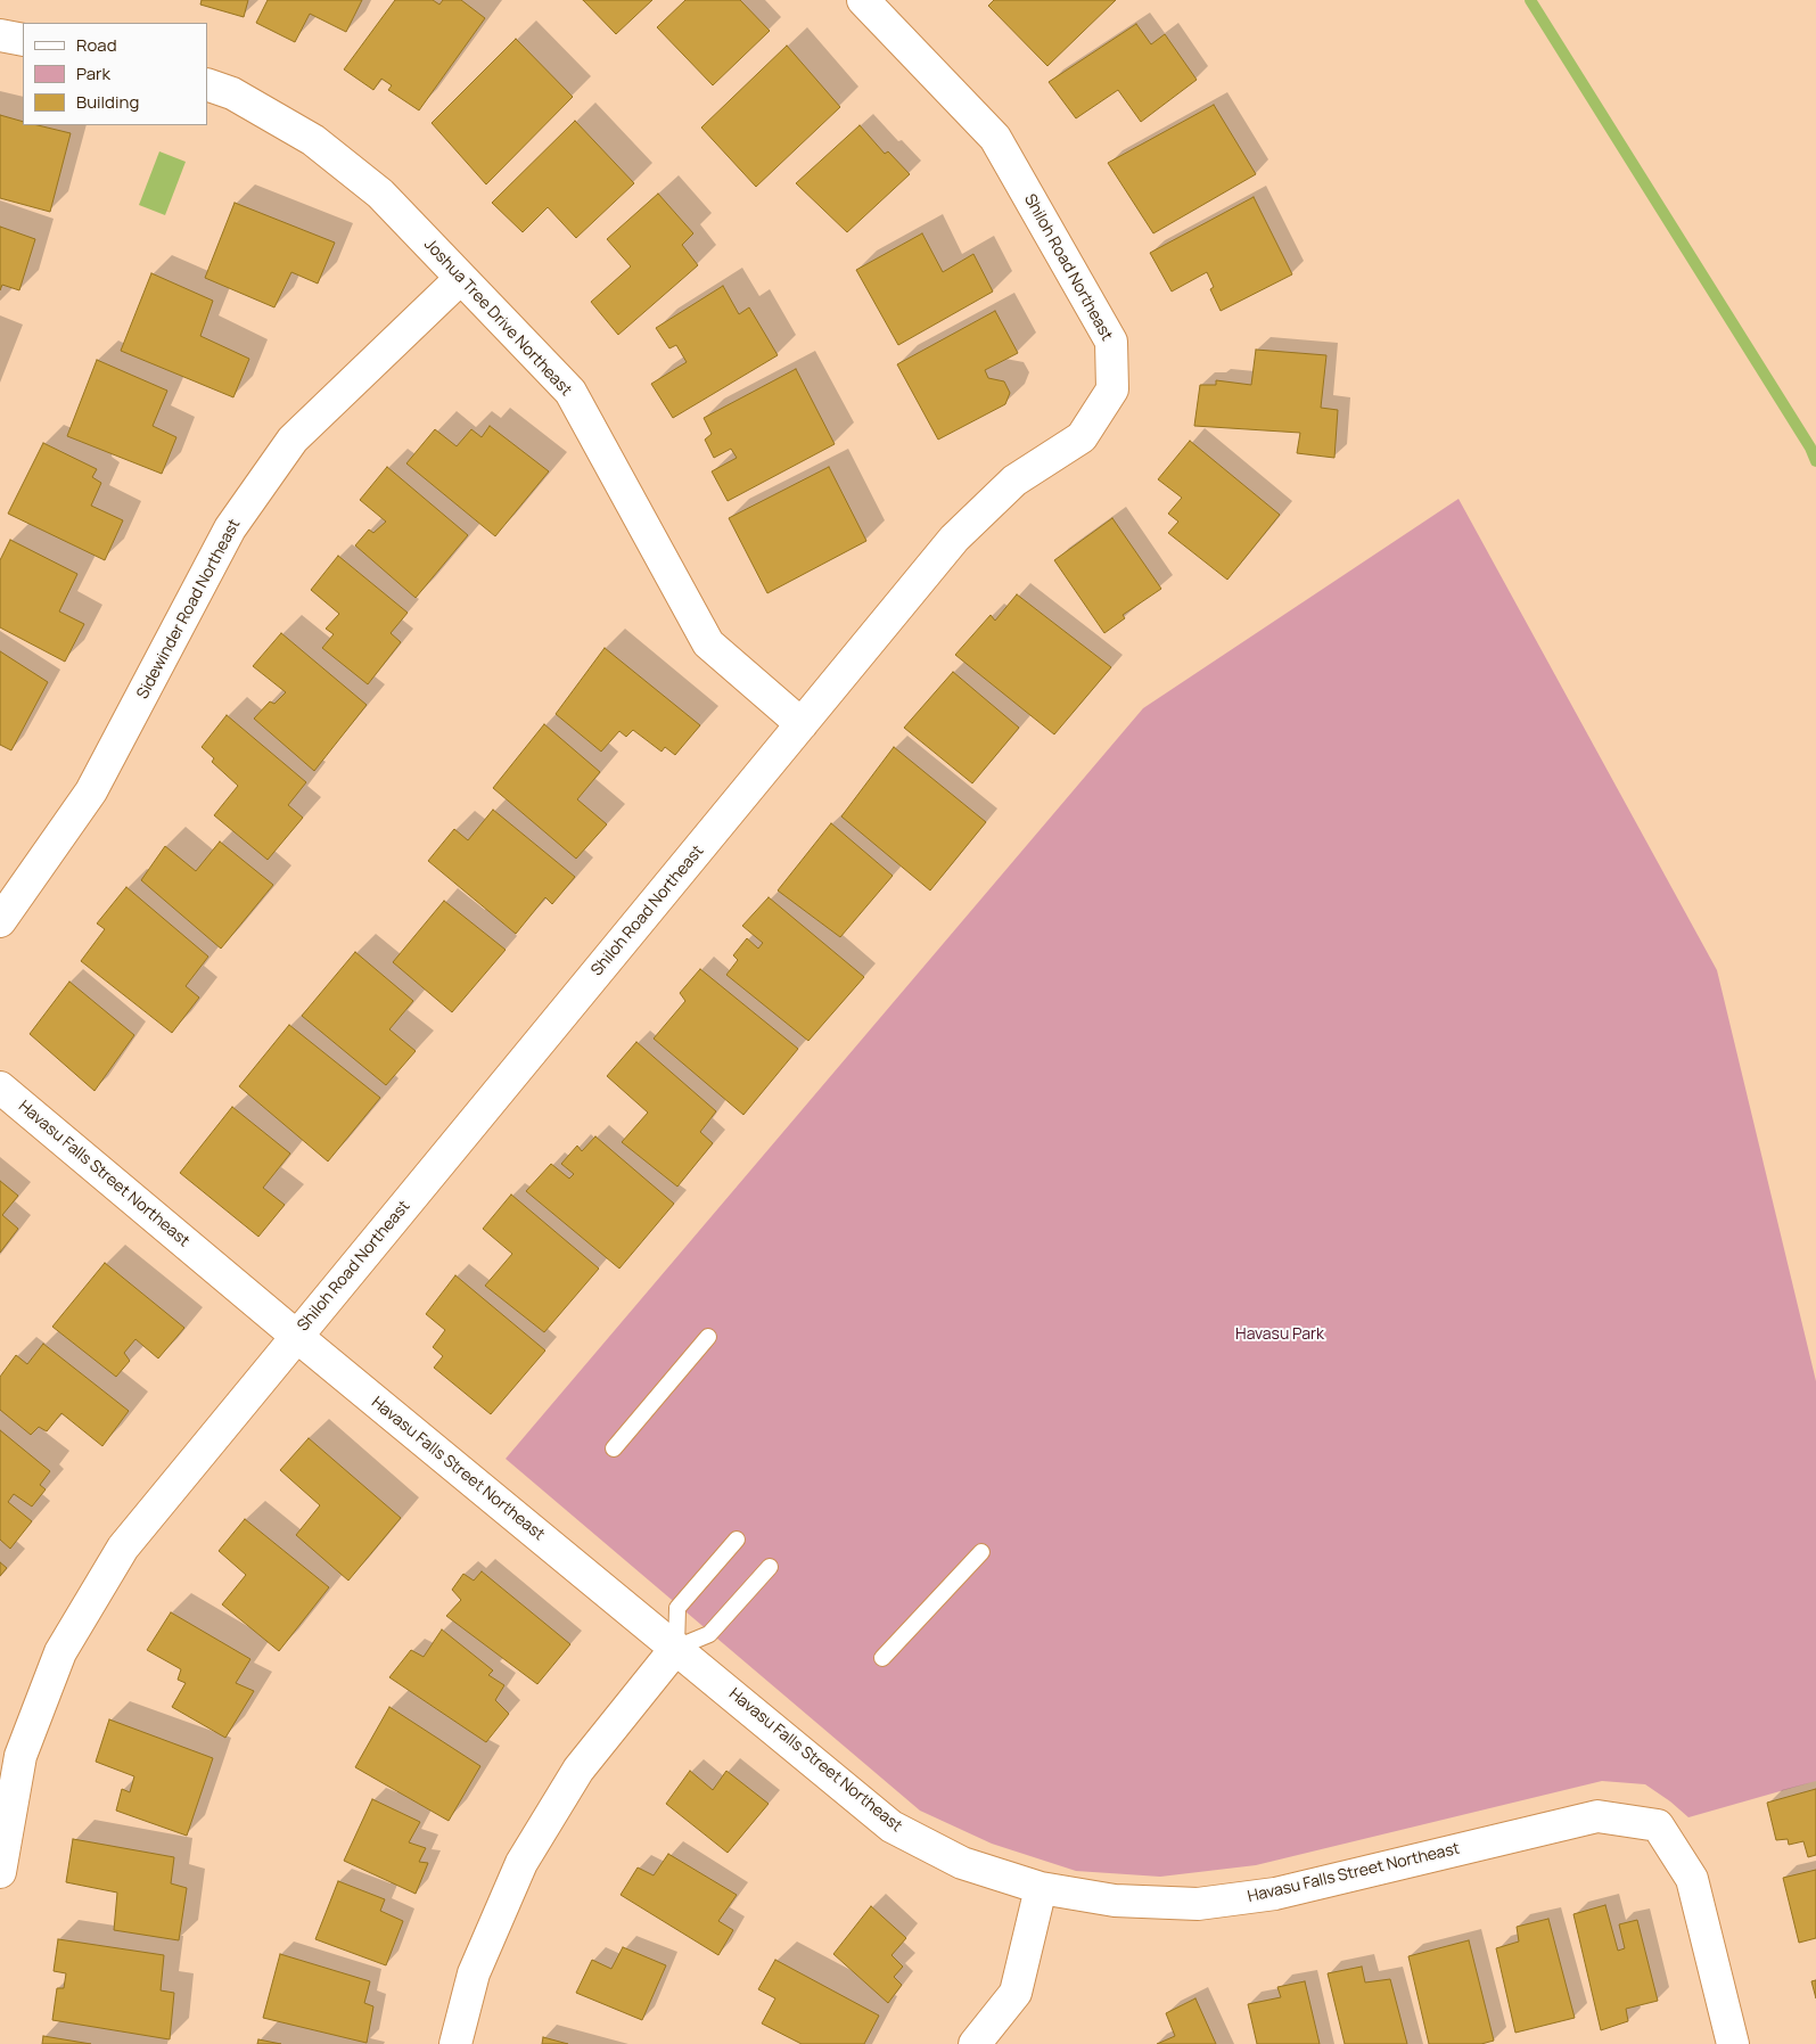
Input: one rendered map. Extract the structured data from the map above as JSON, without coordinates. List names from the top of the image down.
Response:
{
  "streets": {
    "street": [
      "Shiloh Road Northeast",
      "Joshua Tree Drive Northeast",
      "Sidewinder Road Northeast",
      "Havasu Falls Street Northeast"
    ]
  },
  "crossings": [
    ["Shiloh Road Northeast", "Joshua Tree Drive Northeast"],
    ["Shiloh Road Northeast", "Havasu Falls Street Northeast"],
    ["Joshua Tree Drive Northeast", "Sidewinder Road Northeast"]
  ],
  "parks": ["Havasu Park"],
  "legend": ["Road", "Park", "Building"]
}
